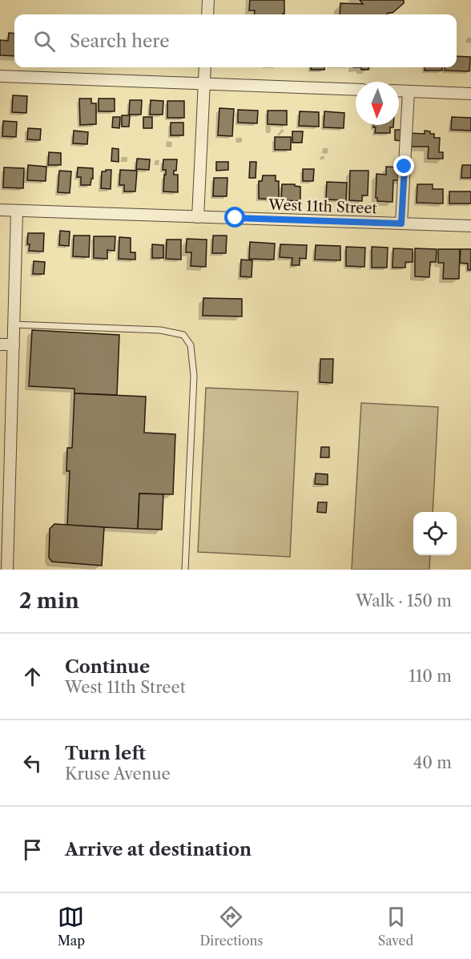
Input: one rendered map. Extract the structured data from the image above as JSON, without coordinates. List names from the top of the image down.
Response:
{
  "streets": {
    "street": ["West 11th Street"]
  },
  "north": "bottom",
  "page": {
    "search": "Search here",
    "heading": ["2 min", "Walk · 150 m"],
    "list": [
      ["Continue", "West 11th Street", "110 m"],
      ["Turn left", "Kruse Avenue", "40 m"],
      "Arrive at destination"
    ],
    "nav": ["Map", "Directions", "Saved"]
  }
}
